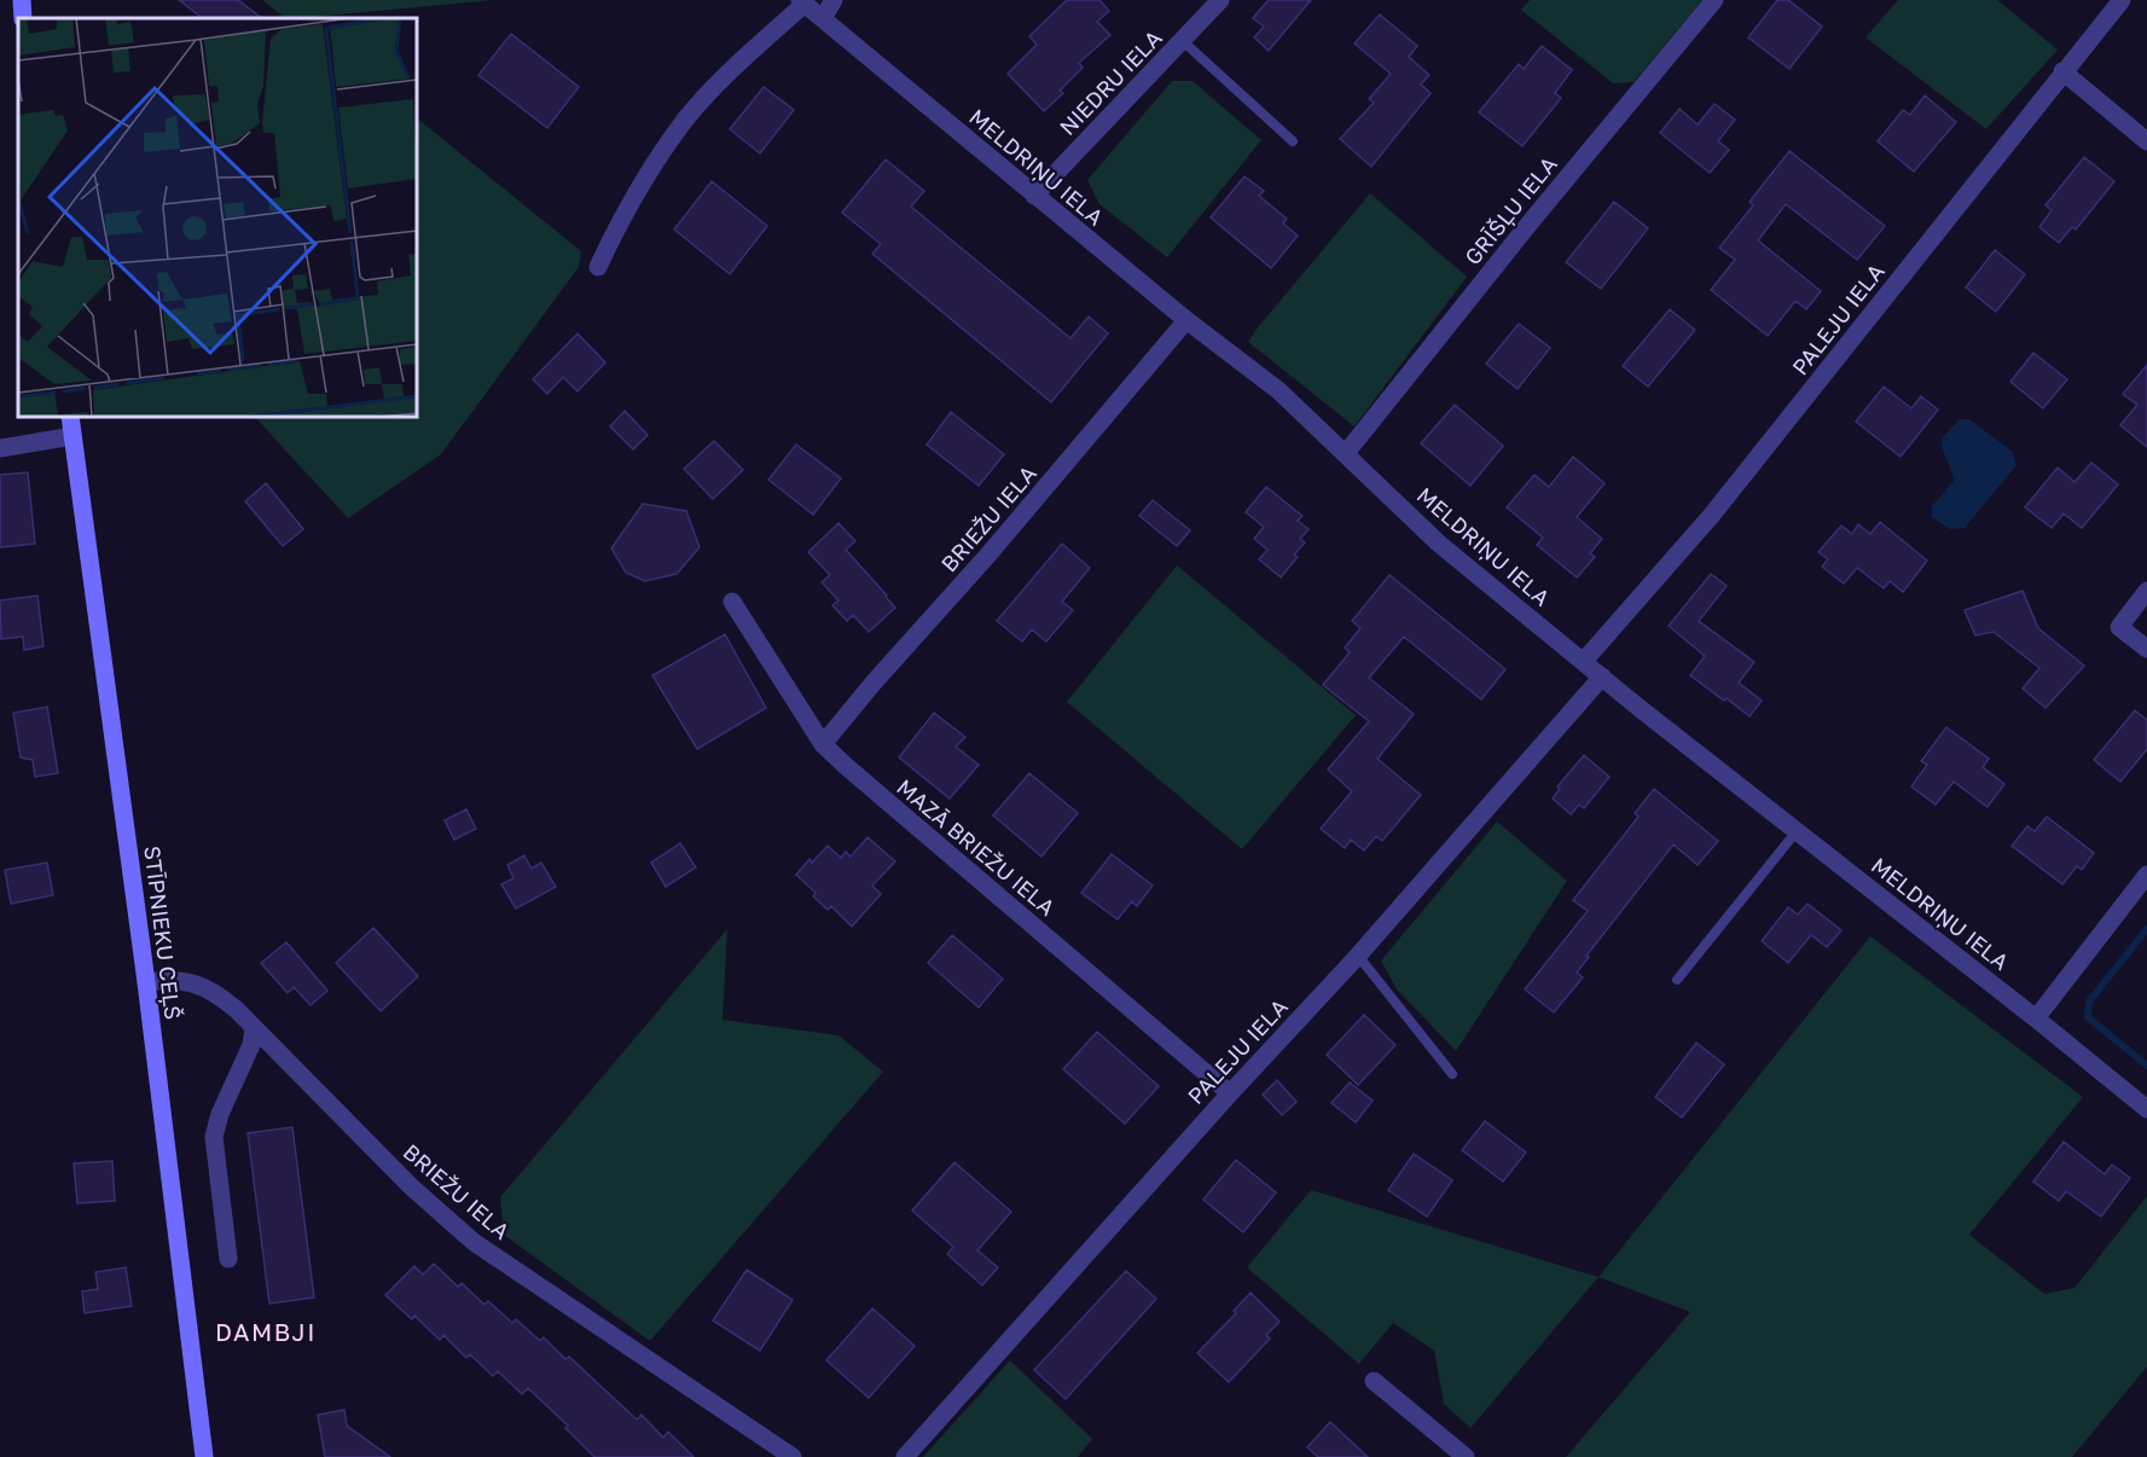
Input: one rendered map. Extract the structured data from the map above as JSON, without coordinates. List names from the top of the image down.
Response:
{
  "streets": {
    "main road": ["STĪPNIEKU CEĻŠ"],
    "street": [
      "NIEDRU IELA",
      "MELDRIŅU IELA",
      "GRĪŠĻU IELA",
      "PALEJU IELA",
      "BRIEŽU IELA",
      "MAZĀ BRIEŽU IELA"
    ]
  },
  "crossings": [
    ["NIEDRU IELA", "MELDRIŅU IELA"],
    ["MELDRIŅU IELA", "GRĪŠĻU IELA"],
    ["MELDRIŅU IELA", "PALEJU IELA"],
    ["MELDRIŅU IELA", "BRIEŽU IELA"],
    ["PALEJU IELA", "MAZĀ BRIEŽU IELA"],
    ["BRIEŽU IELA", "MAZĀ BRIEŽU IELA"],
    ["BRIEŽU IELA", "STĪPNIEKU CEĻŠ"]
  ],
  "districts": ["DAMBJI"]
}
